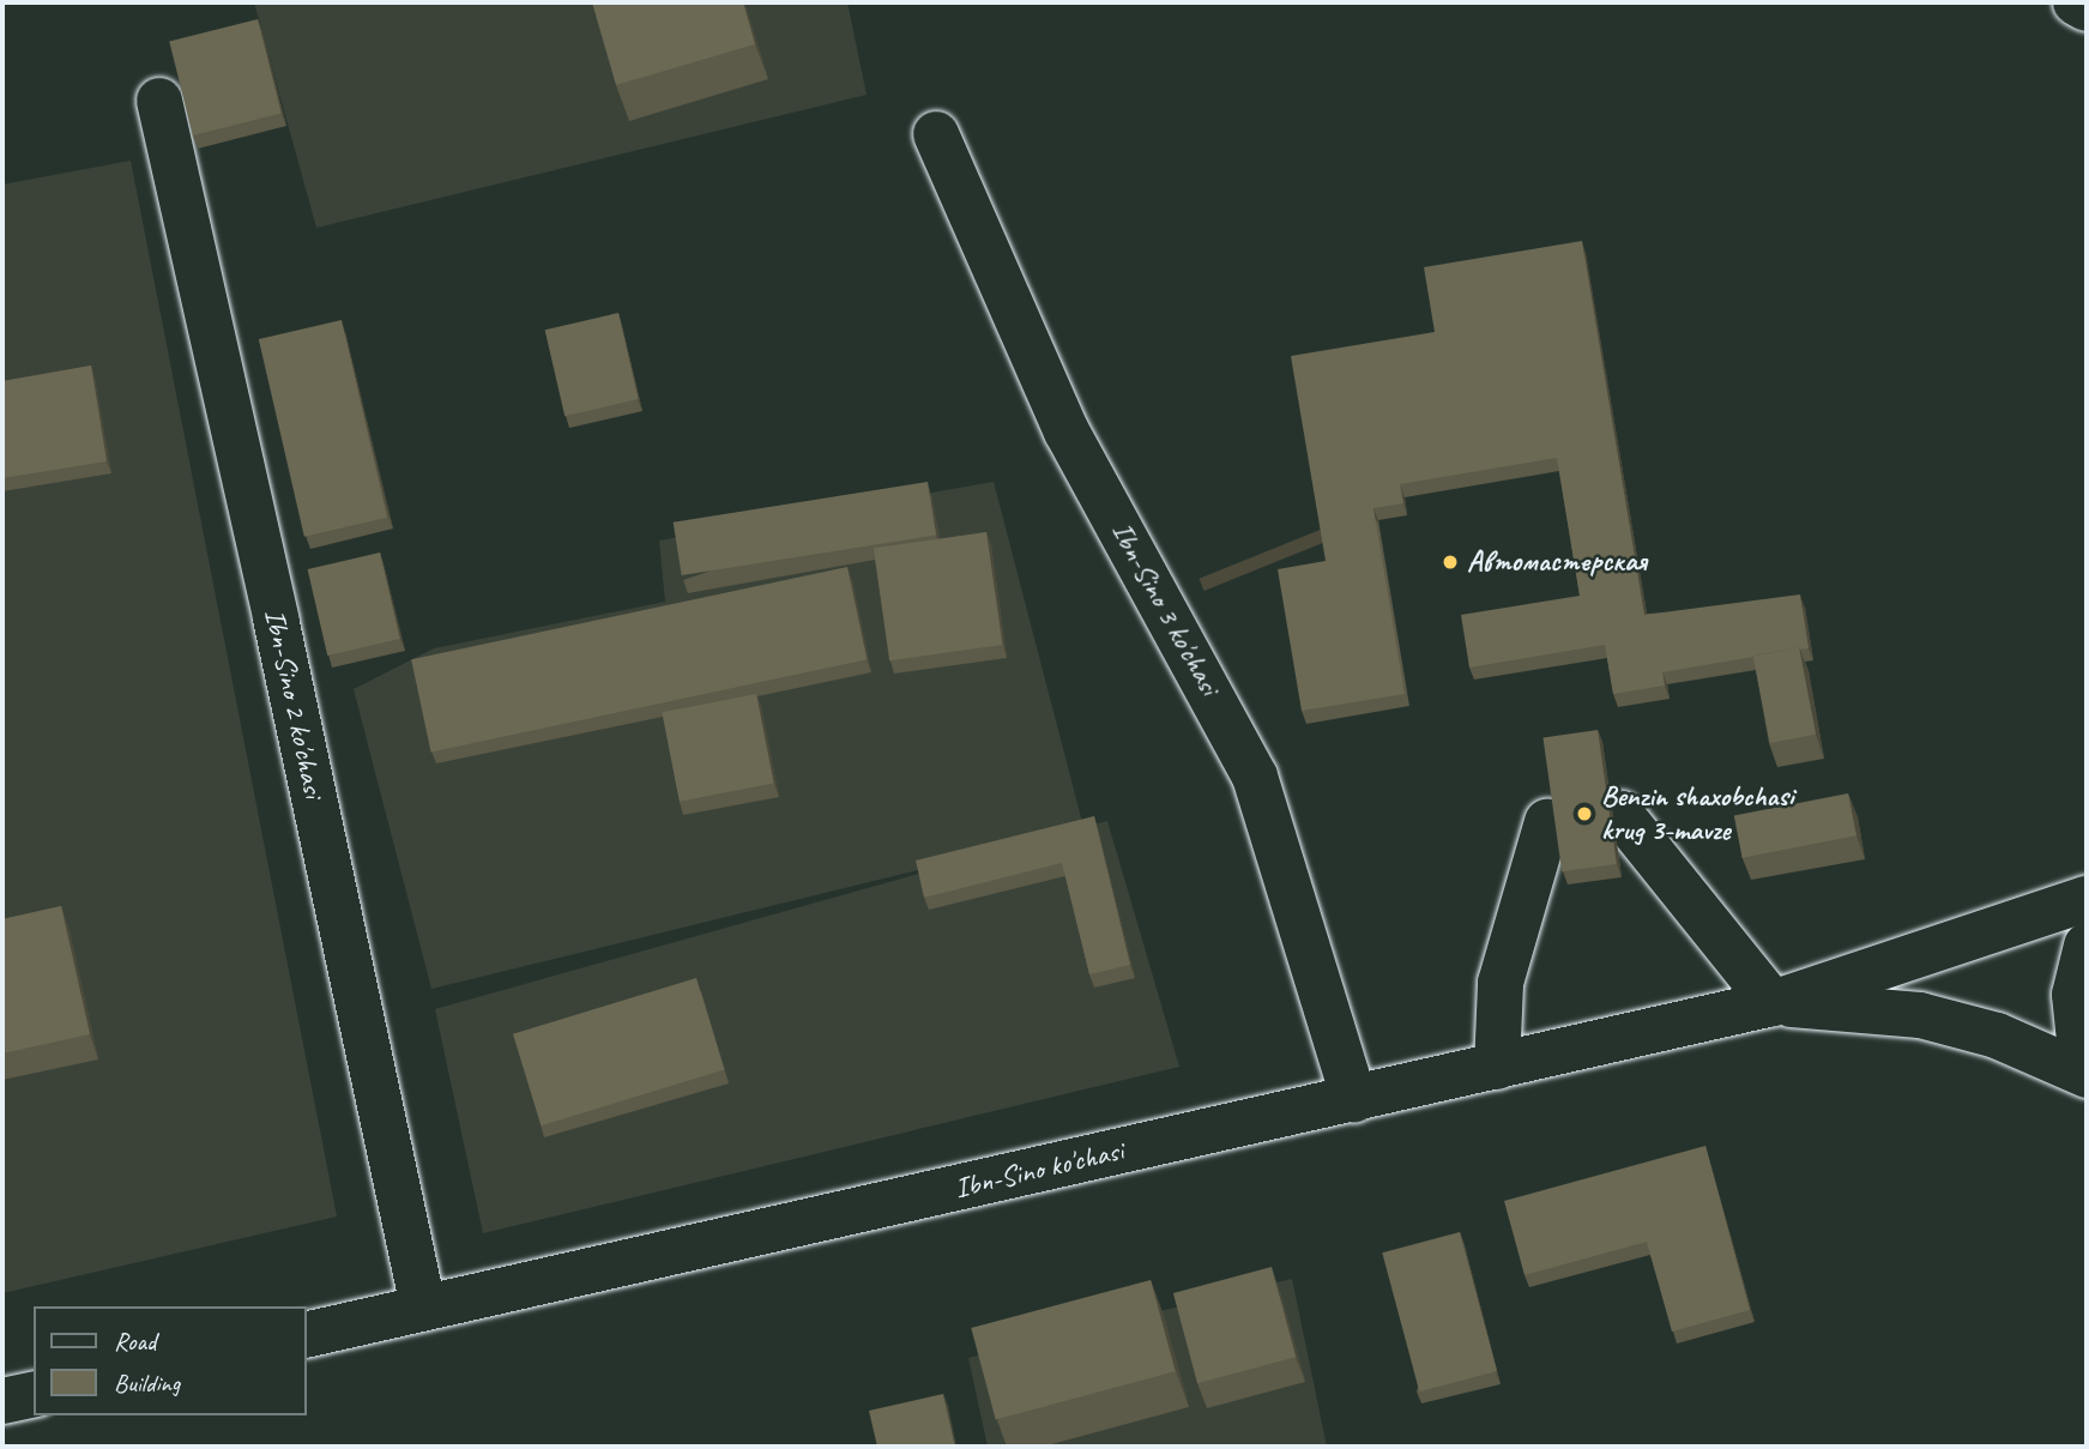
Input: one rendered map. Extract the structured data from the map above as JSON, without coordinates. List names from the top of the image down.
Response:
{
  "streets": {
    "street": ["Ibn-Sino 3 ko'chasi", "Ibn-Sino 2 ko'chasi", "Ibn-Sino ko'chasi"]
  },
  "crossings": [
    ["Ibn-Sino 3 ko'chasi", "Ibn-Sino ko'chasi"],
    ["Ibn-Sino 2 ko'chasi", "Ibn-Sino ko'chasi"]
  ],
  "places": ["Автомастерская", "Benzin shaxobchasi krug 3-mavze"],
  "legend": ["Road", "Building"]
}
